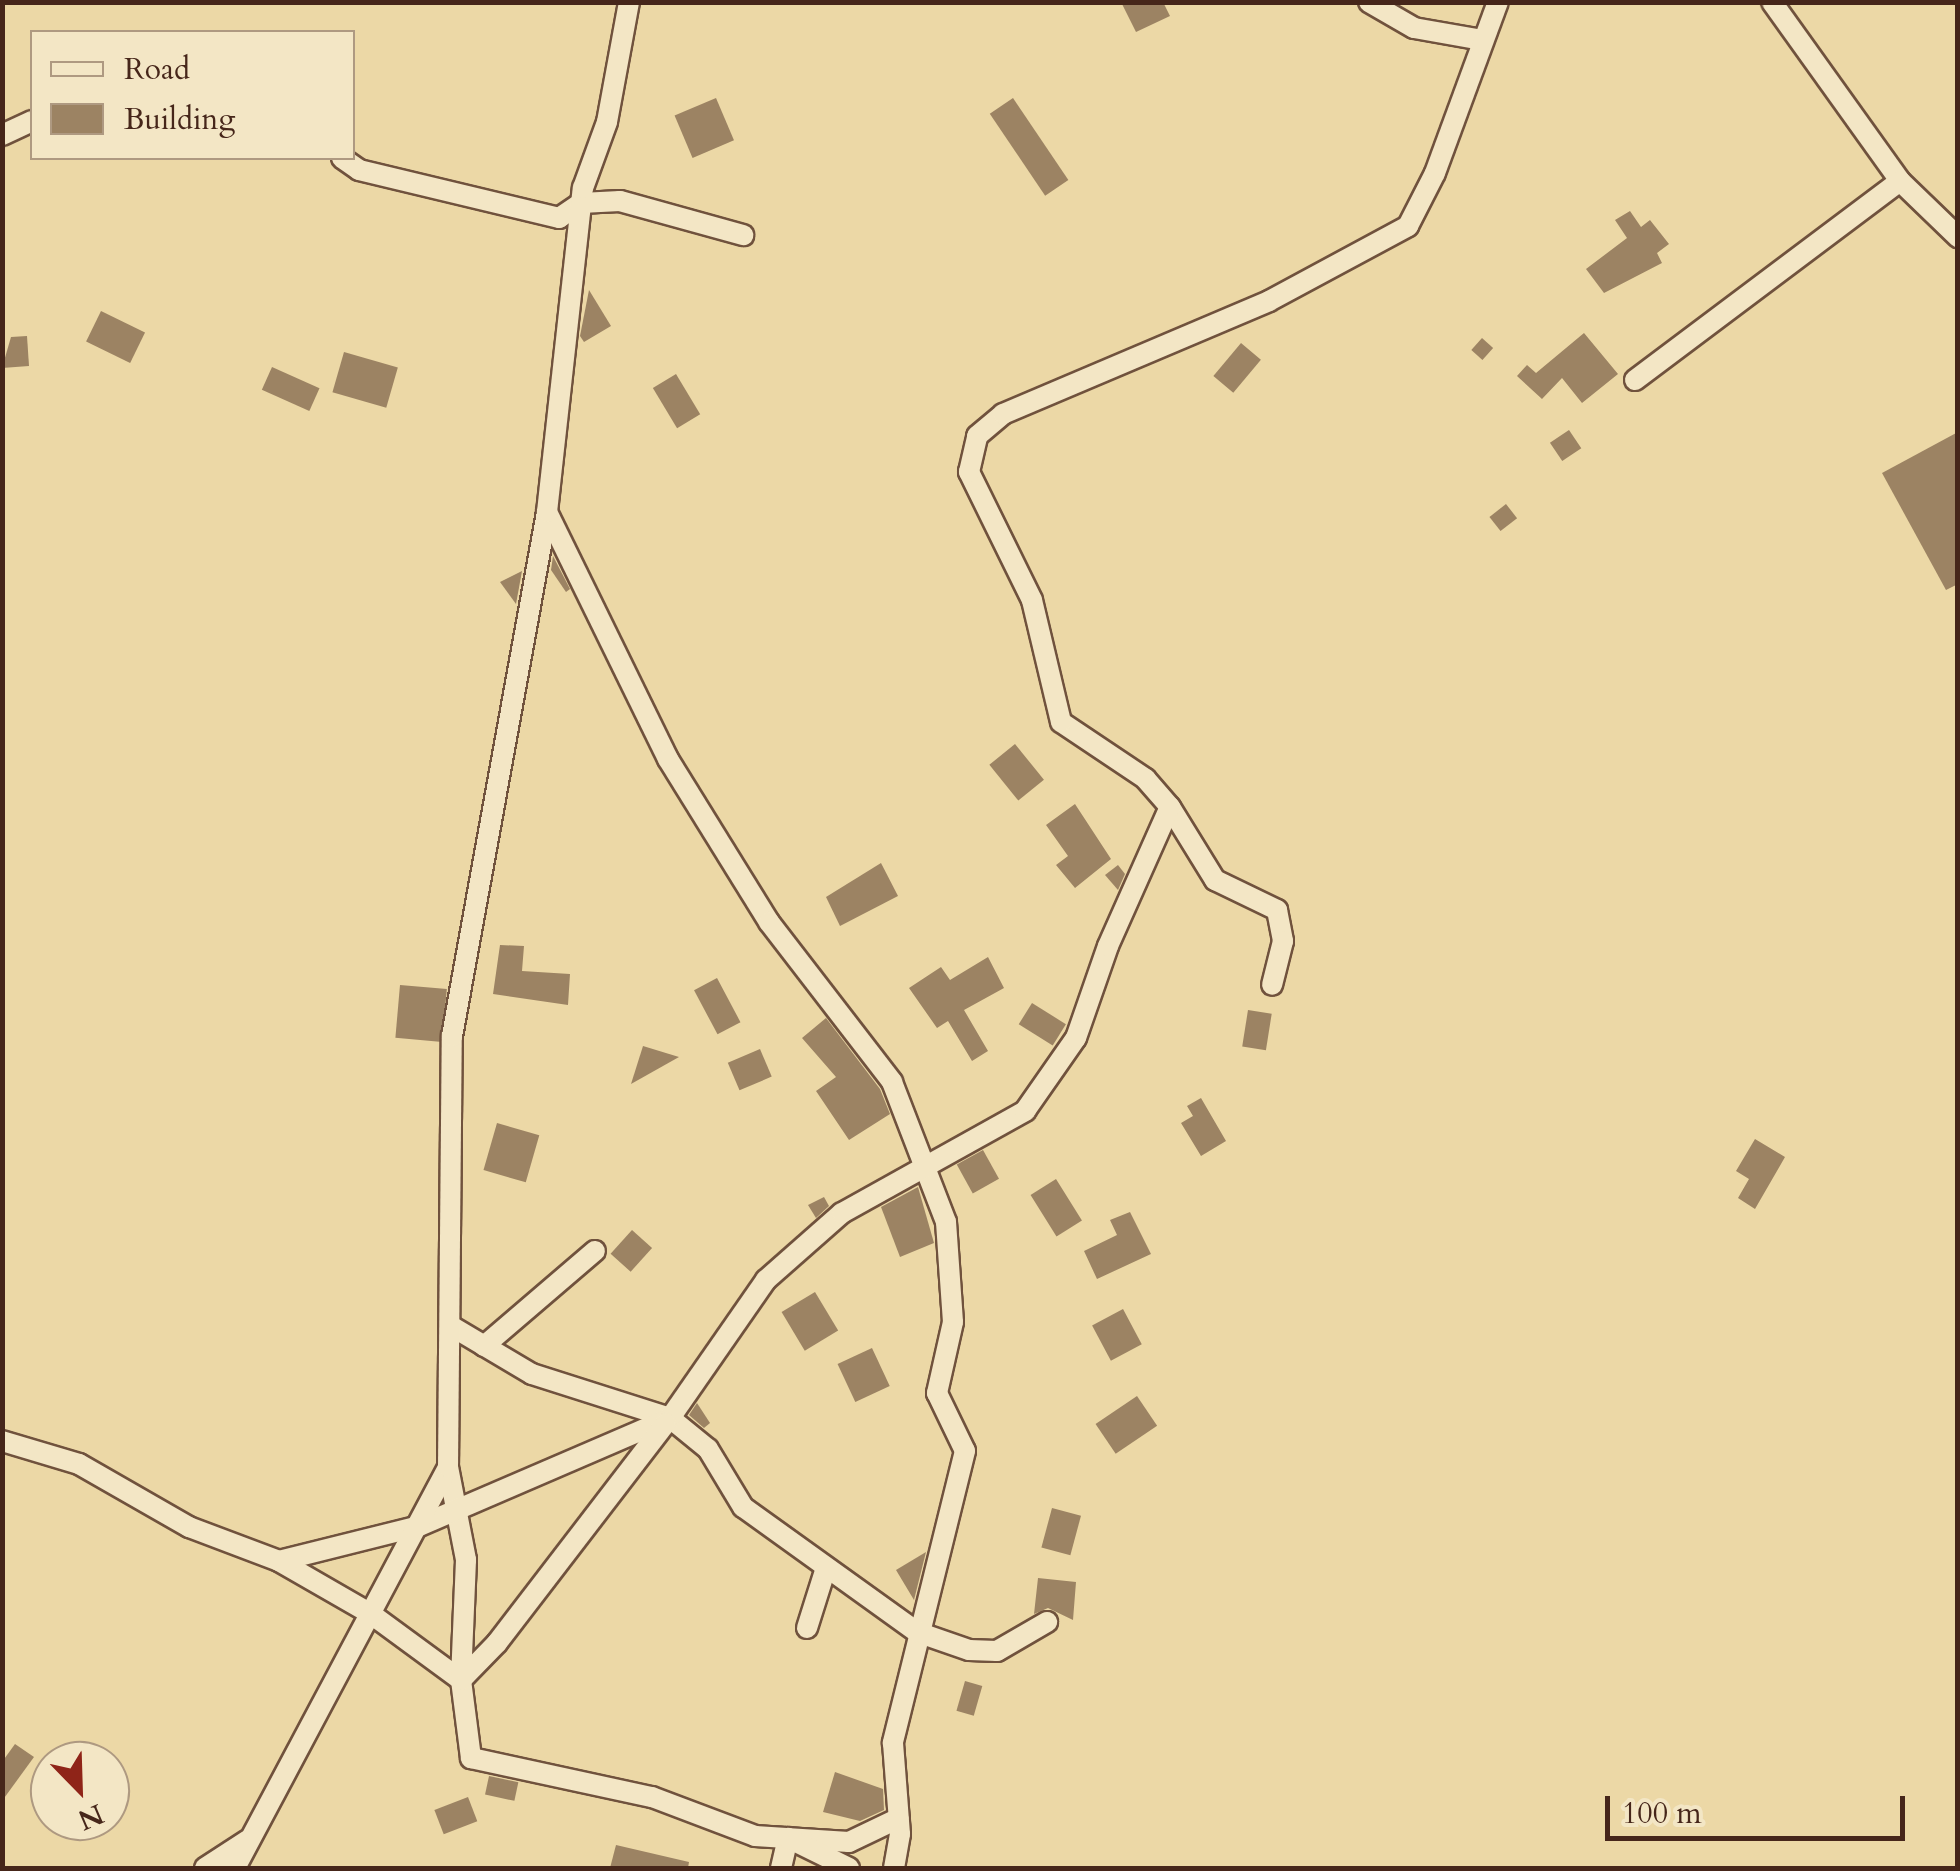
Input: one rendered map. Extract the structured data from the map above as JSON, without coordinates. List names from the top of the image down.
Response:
{
  "legend": ["Road", "Building"],
  "scale_bar": "100 m",
  "north": "bottom right"
}
